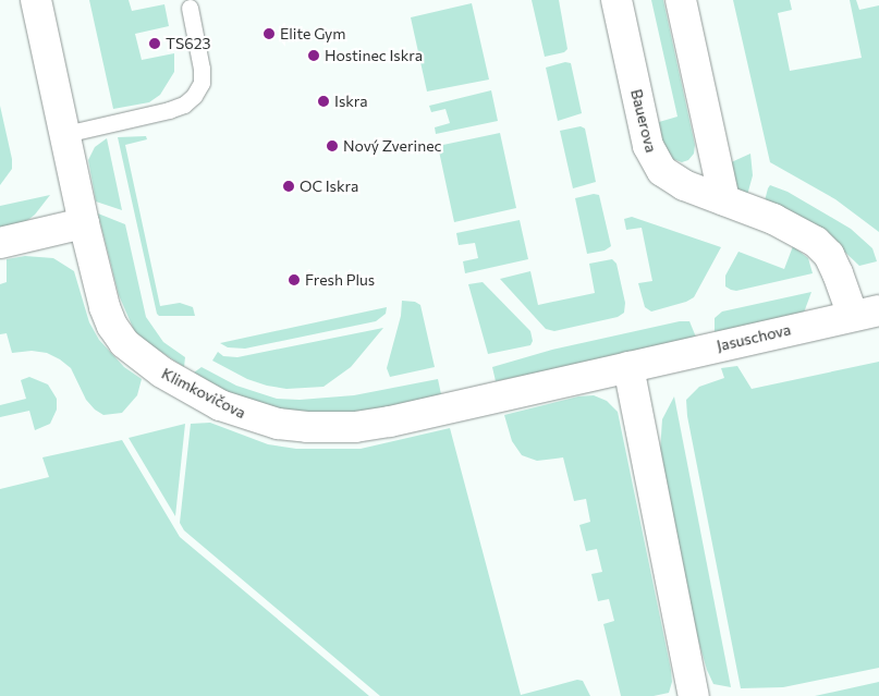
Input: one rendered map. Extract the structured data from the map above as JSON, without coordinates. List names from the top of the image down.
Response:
{
  "streets": {
    "street": ["Bauerova", "Jasuschova", "Klimkovičova"]
  },
  "crossings": [
    ["Bauerova", "Jasuschova"],
    ["Jasuschova", "Klimkovičova"]
  ],
  "places": [
    "Elite Gym",
    "TS623",
    "Hostinec Iskra",
    "Iskra",
    "Nový Zverinec",
    "OC Iskra",
    "Fresh Plus"
  ]
}
